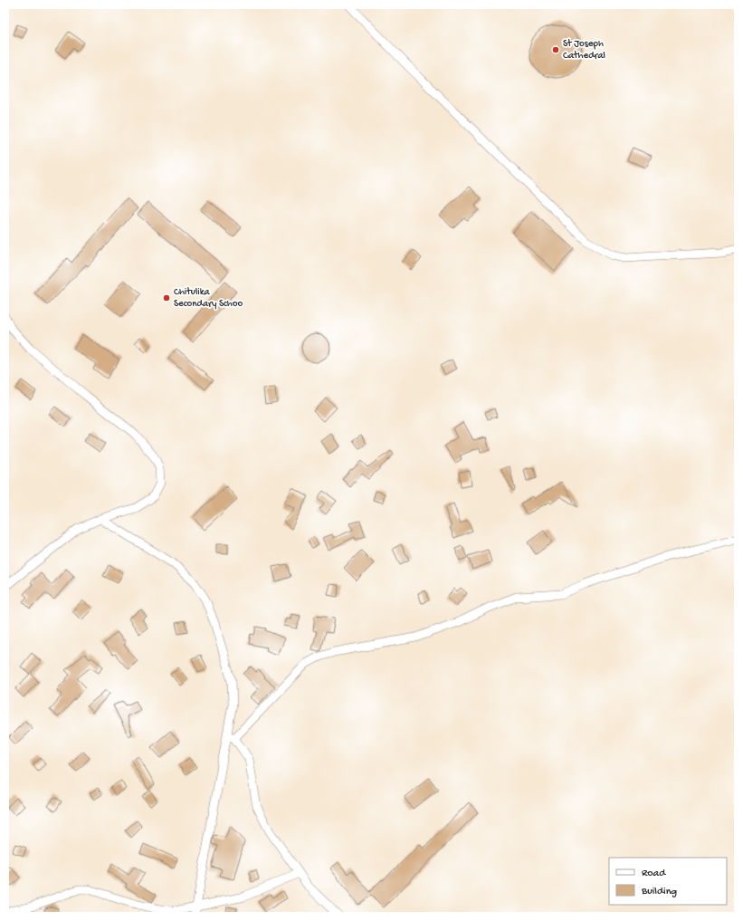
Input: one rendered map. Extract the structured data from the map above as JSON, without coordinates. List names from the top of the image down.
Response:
{
  "places": ["St Joseph Cathedral", "Chitulika Secondary Schoo"],
  "legend": ["Road", "Building"]
}
